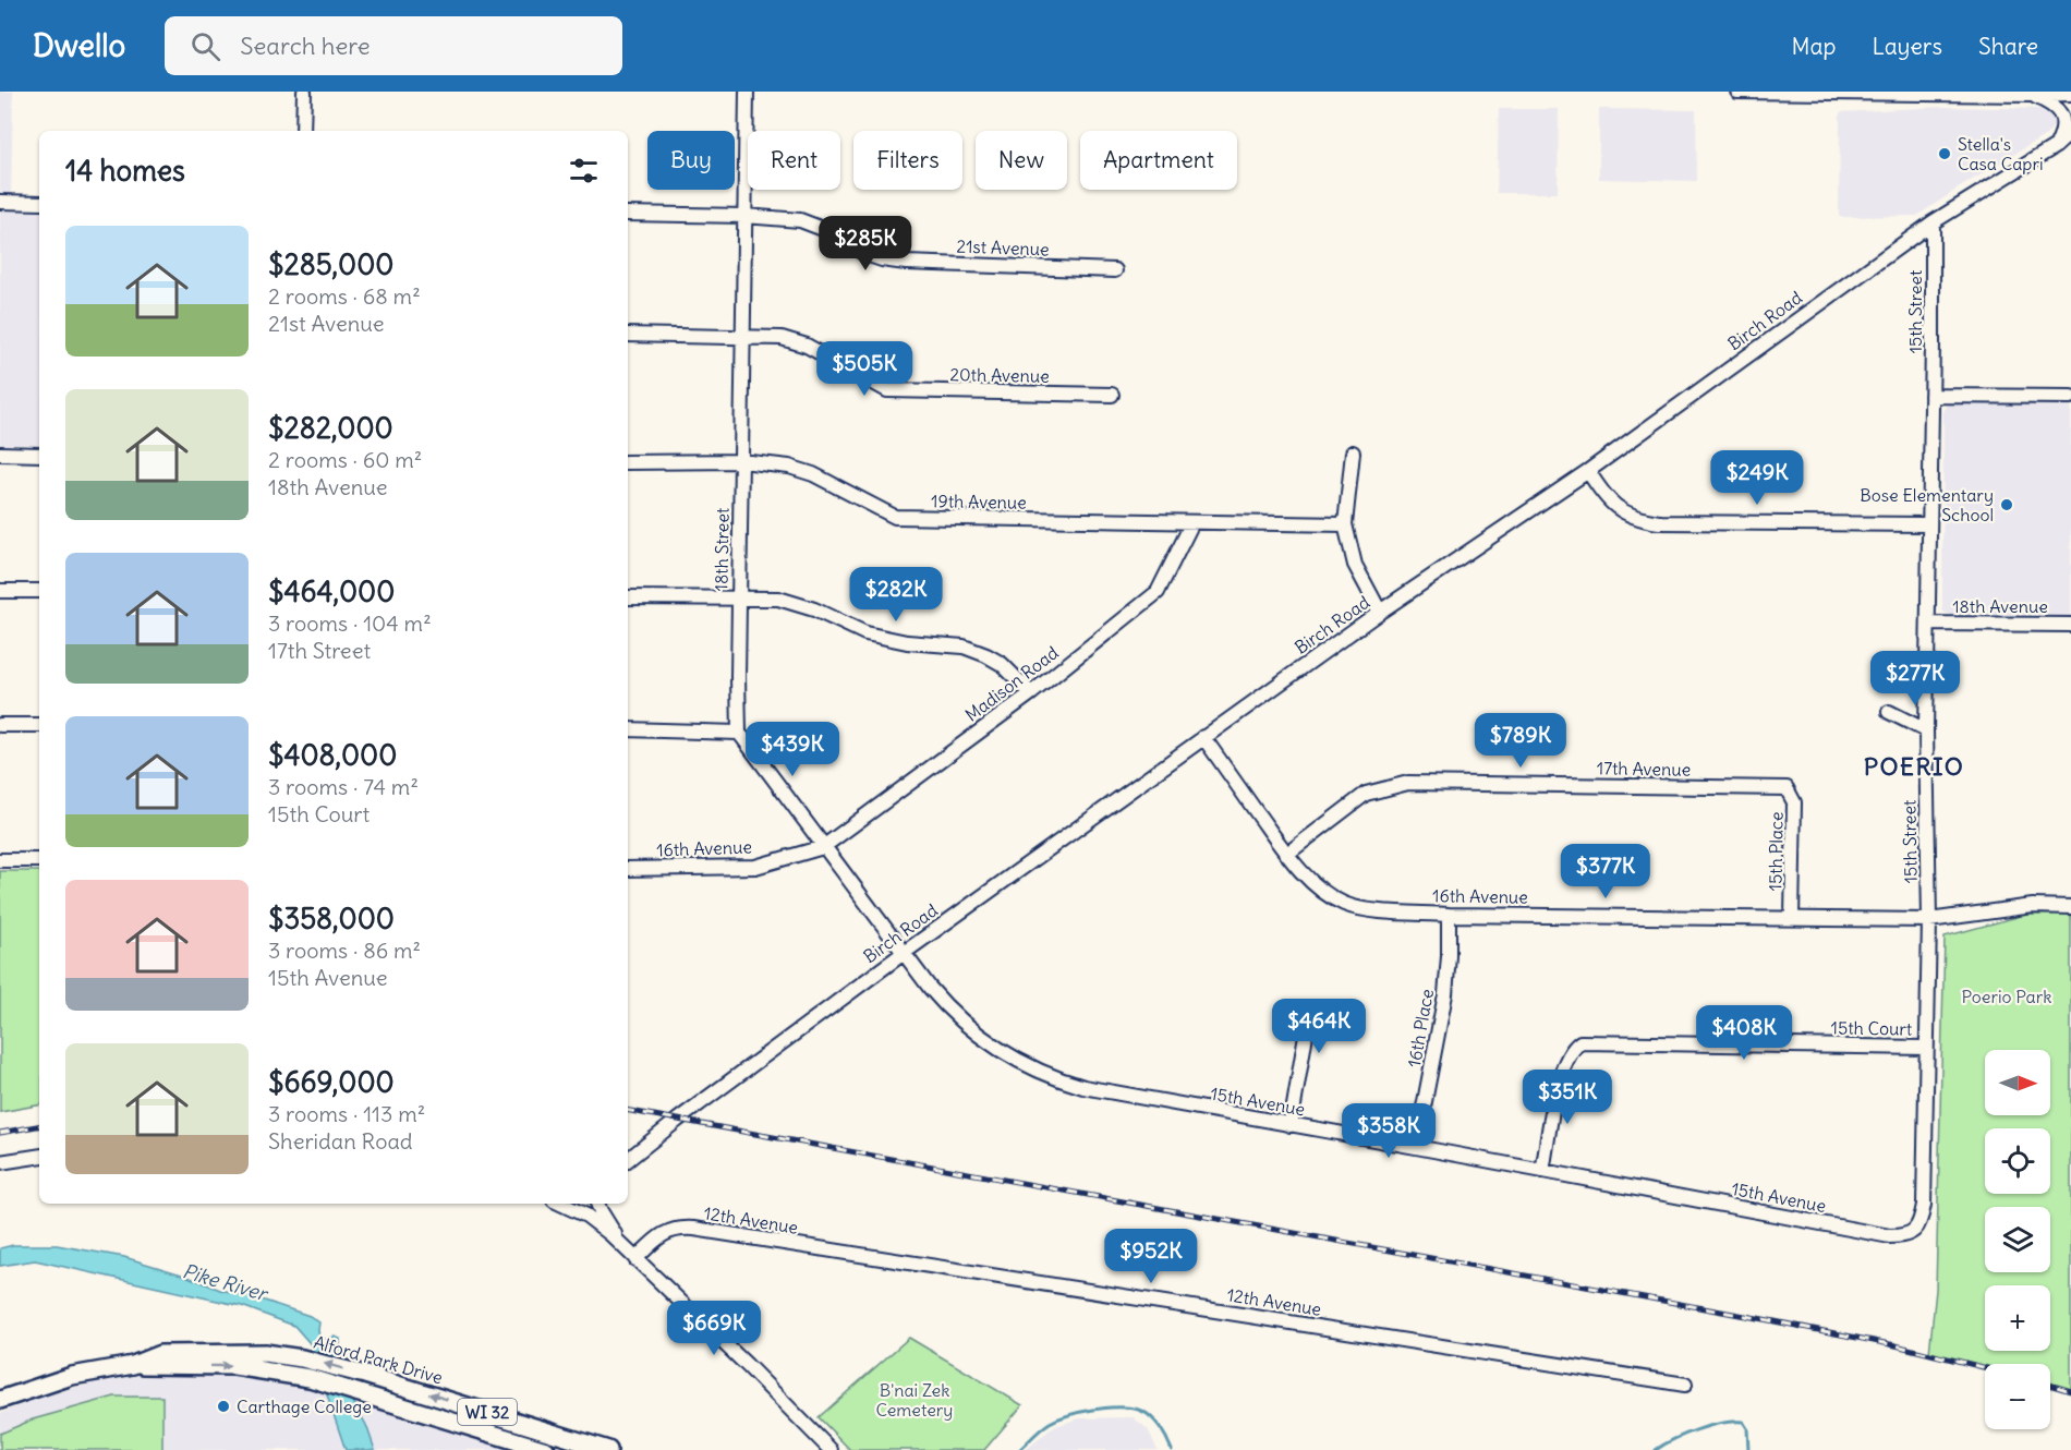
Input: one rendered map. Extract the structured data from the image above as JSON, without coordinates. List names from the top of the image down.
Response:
{
  "streets": {
    "main road": ["Alford Park Drive", "WI 32"],
    "street": [
      "21st Avenue",
      "15th Street",
      "Birch Road",
      "20th Avenue",
      "19th Avenue",
      "18th Street",
      "18th Avenue",
      "Madison Road",
      "17th Avenue",
      "16th Avenue",
      "15th Place",
      "16th Place",
      "15th Court",
      "15th Avenue",
      "12th Avenue"
    ]
  },
  "crossings": [
    ["21st Avenue", "18th Street"],
    ["15th Street", "Birch Road"],
    ["15th Street", "18th Avenue"],
    ["15th Street", "16th Avenue"],
    ["15th Street", "15th Court"],
    ["15th Street", "15th Avenue"],
    ["Birch Road", "16th Avenue"],
    ["Birch Road", "15th Avenue"],
    ["20th Avenue", "18th Street"],
    ["19th Avenue", "18th Street"],
    ["19th Avenue", "Madison Road"],
    ["Madison Road", "16th Avenue"],
    ["17th Avenue", "16th Avenue"],
    ["17th Avenue", "15th Place"],
    ["16th Avenue", "15th Place"],
    ["16th Avenue", "16th Place"],
    ["16th Place", "15th Avenue"],
    ["15th Court", "15th Avenue"]
  ],
  "districts": ["POERIO"],
  "water": ["Pike River"],
  "parks": ["Poerio Park", "B'nai Zek Cemetery"],
  "places": ["Stella's Casa Capri", "Bose Elementary School", "Carthage College"],
  "north": "right",
  "page": {
    "header": "Dwello",
    "search": "Search here",
    "nav": ["Map", "Layers", "Share"],
    "chip": [
      "Buy",
      "Rent",
      "Filters",
      "New",
      "Apartment"
    ],
    "heading": "14 homes",
    "list": [
      {
        "name": "$285,000",
        "note": "2 rooms · 68 m² · 21st Avenue"
      },
      {
        "name": "$282,000",
        "note": "2 rooms · 60 m² · 18th Avenue"
      },
      {
        "name": "$464,000",
        "note": "3 rooms · 104 m² · 17th Street"
      },
      {
        "name": "$408,000",
        "note": "3 rooms · 74 m² · 15th Court"
      },
      {
        "name": "$358,000",
        "note": "3 rooms · 86 m² · 15th Avenue"
      },
      {
        "name": "$669,000",
        "note": "3 rooms · 113 m² · Sheridan Road"
      }
    ],
    "price": [
      "$285K",
      "$505K",
      "$249K",
      "$282K",
      "$277K",
      "$789K",
      "$439K",
      "$377K",
      "$464K",
      "$408K",
      "$351K",
      "$358K",
      "$952K",
      "$669K"
    ],
    "map_buttons": ["+", "−"]
  }
}
